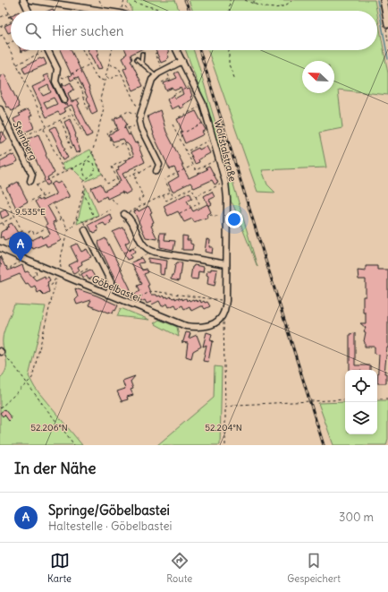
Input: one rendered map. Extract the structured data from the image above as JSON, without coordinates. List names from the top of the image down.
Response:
{
  "streets": {
    "street": ["Steinberg", "Wolfstalstraße", "Göbelbastei"]
  },
  "crossings": [
    ["Wolfstalstraße", "Göbelbastei"]
  ],
  "north": "top left",
  "page": {
    "search": "Hier suchen",
    "pins": "A",
    "heading": "In der Nähe",
    "list": [
      {
        "mark": "A",
        "name": "Springe/Göbelbastei",
        "note": "Haltestelle · Göbelbastei",
        "value": "300 m"
      }
    ],
    "nav": ["Karte", "Route", "Gespeichert"]
  },
  "coordinates": ["9.535°E", "52.206°N", "52.204°N"]
}
